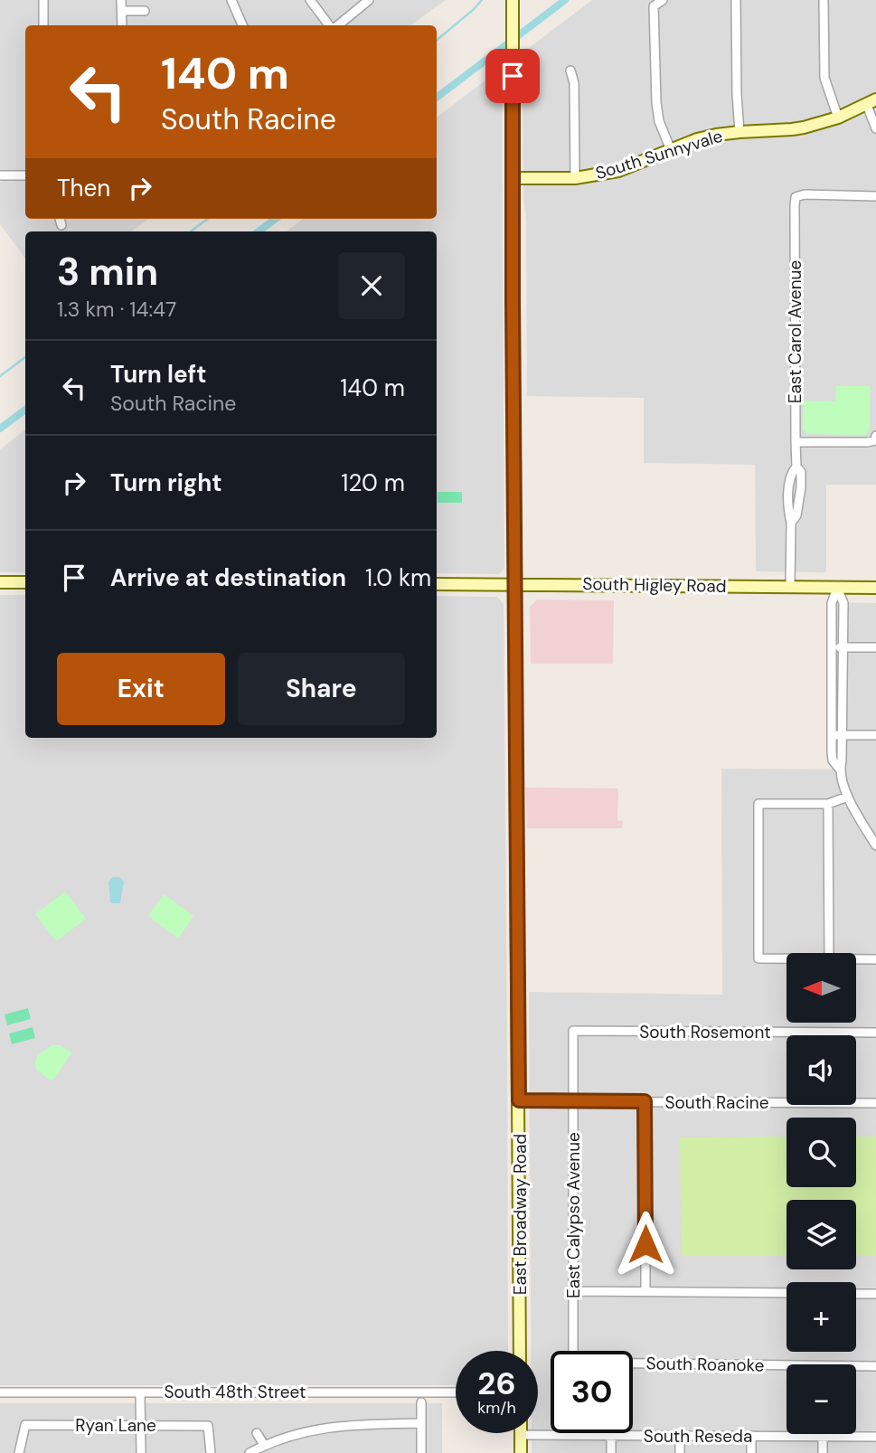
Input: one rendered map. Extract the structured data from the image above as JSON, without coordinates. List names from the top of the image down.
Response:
{
  "streets": {
    "main road": ["South Sunnyvale", "South Higley Road", "East Broadway Road"],
    "street": [
      "East Carol Avenue",
      "South Rosemont",
      "South Racine",
      "East Calypso Avenue",
      "South Roanoke",
      "South 48th Street",
      "Ryan Lane",
      "South Reseda"
    ]
  },
  "crossings": [
    ["South Sunnyvale", "East Broadway Road"],
    ["East Carol Avenue", "South Higley Road"],
    ["South Higley Road", "East Broadway Road"],
    ["South Rosemont", "East Calypso Avenue"],
    ["South Racine", "East Broadway Road"],
    ["South Racine", "East Calypso Avenue"]
  ],
  "north": "left",
  "page": {
    "turn": ["140 m", "South Racine"],
    "then": "Then",
    "heading": ["3 min", "1.3 km · 14:47"],
    "list": [
      {
        "name": "Turn left",
        "note": "South Racine",
        "value": "140 m"
      },
      {
        "name": "Turn right",
        "value": "120 m"
      },
      {
        "name": "Arrive at destination",
        "value": "1.0 km"
      }
    ],
    "buttons": ["Exit", "Share"],
    "map_buttons": ["+", "−"],
    "speed": "26 km/h",
    "limit": "30"
  }
}
